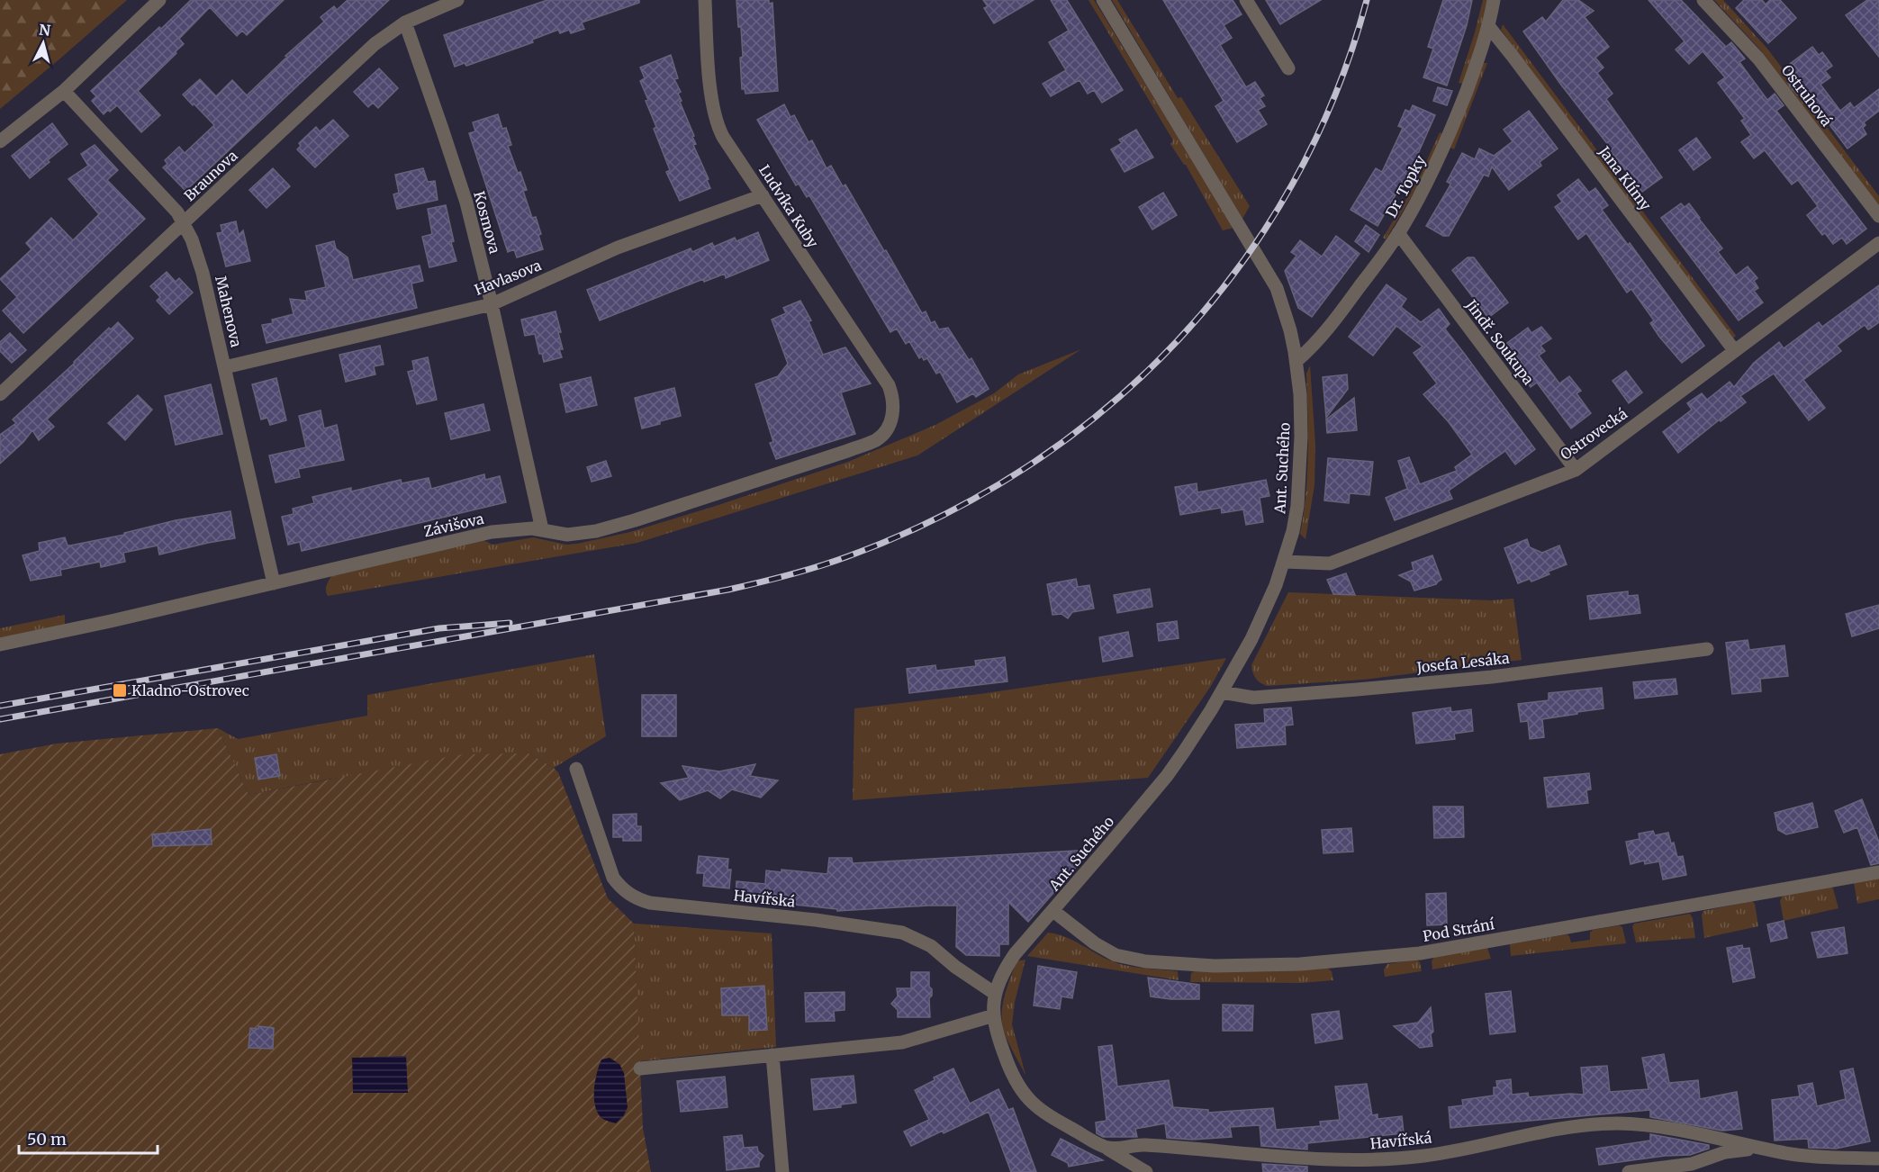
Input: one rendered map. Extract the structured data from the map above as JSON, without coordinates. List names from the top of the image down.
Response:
{
  "streets": {
    "street": [
      "Ostruhová",
      "Braunova",
      "Jana Klímy",
      "Dr. Topky",
      "Ludvíka Kuby",
      "Kosmova",
      "Havlasova",
      "Mahenova",
      "Jindř. Soukupa",
      "Ostrovecká",
      "Ant. Suchého",
      "Závišova",
      "Josefa Lesáka",
      "Havířská",
      "Pod Strání"
    ]
  },
  "crossings": [
    ["Braunova", "Kosmova"],
    ["Braunova", "Mahenova"],
    ["Jana Klímy", "Dr. Topky"],
    ["Jana Klímy", "Ostrovecká"],
    ["Dr. Topky", "Jindř. Soukupa"],
    ["Dr. Topky", "Ant. Suchého"],
    ["Ludvíka Kuby", "Havlasova"],
    ["Ludvíka Kuby", "Závišova"],
    ["Kosmova", "Havlasova"],
    ["Kosmova", "Závišova"],
    ["Havlasova", "Mahenova"],
    ["Mahenova", "Závišova"],
    ["Jindř. Soukupa", "Ostrovecká"],
    ["Ostrovecká", "Ant. Suchého"],
    ["Ant. Suchého", "Josefa Lesáka"],
    ["Ant. Suchého", "Havířská"],
    ["Ant. Suchého", "Pod Strání"]
  ],
  "places": {
    "transit": ["Kladno-Ostrovec"]
  },
  "scale_bar": "50 m",
  "north": "top"
}
